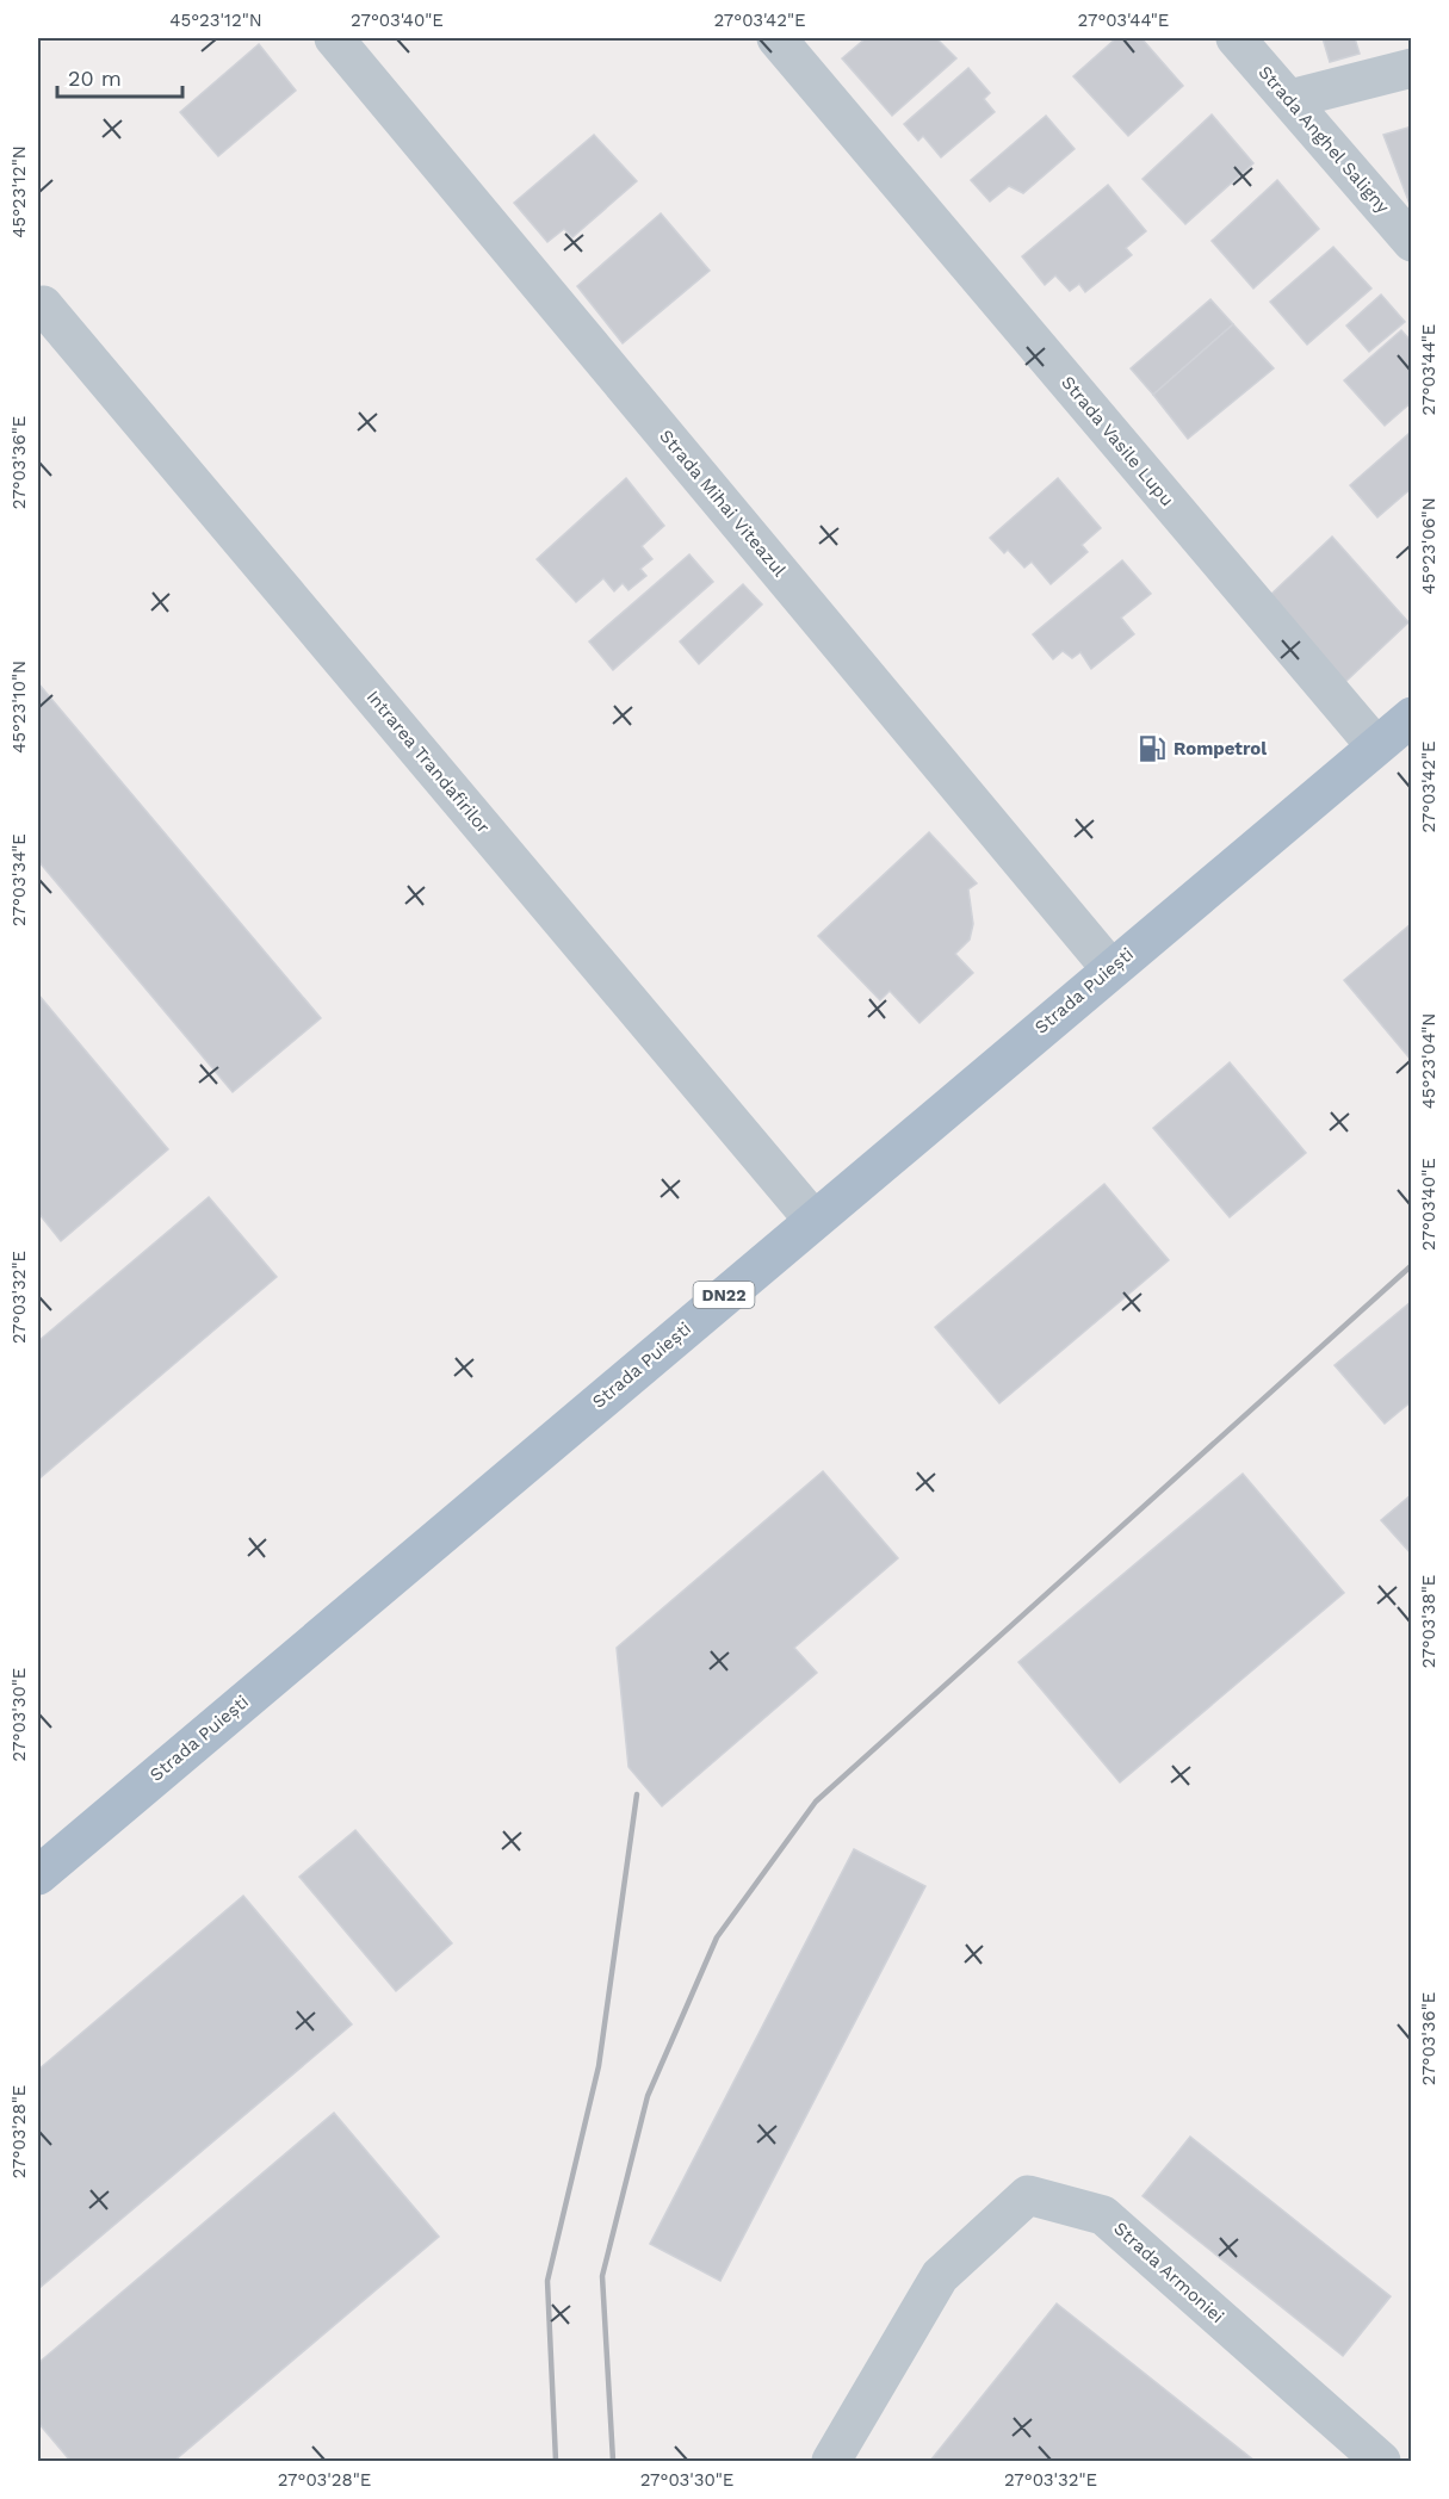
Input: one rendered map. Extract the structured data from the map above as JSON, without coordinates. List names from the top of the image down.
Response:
{
  "streets": {
    "main road": ["Strada Puiești", "DN22"],
    "street": [
      "Strada Anghel Saligny",
      "Strada Vasile Lupu",
      "Strada Mihai Viteazul",
      "Intrarea Trandafirilor",
      "Strada Armoniei"
    ]
  },
  "crossings": [
    ["Strada Vasile Lupu", "Strada Puiești"],
    ["Strada Mihai Viteazul", "Strada Puiești"],
    ["Intrarea Trandafirilor", "Strada Puiești"]
  ],
  "places": {
    "fuel station": ["Rompetrol"]
  },
  "scale_bar": "20 m",
  "coordinates": [
    "45°23'12\"N",
    "27°03'40\"E",
    "27°03'42\"E",
    "27°03'44\"E",
    "27°03'36\"E",
    "45°23'06\"N",
    "45°23'10\"N",
    "27°03'34\"E",
    "45°23'04\"N",
    "27°03'32\"E",
    "27°03'38\"E",
    "27°03'30\"E",
    "27°03'28\"E"
  ]
}
